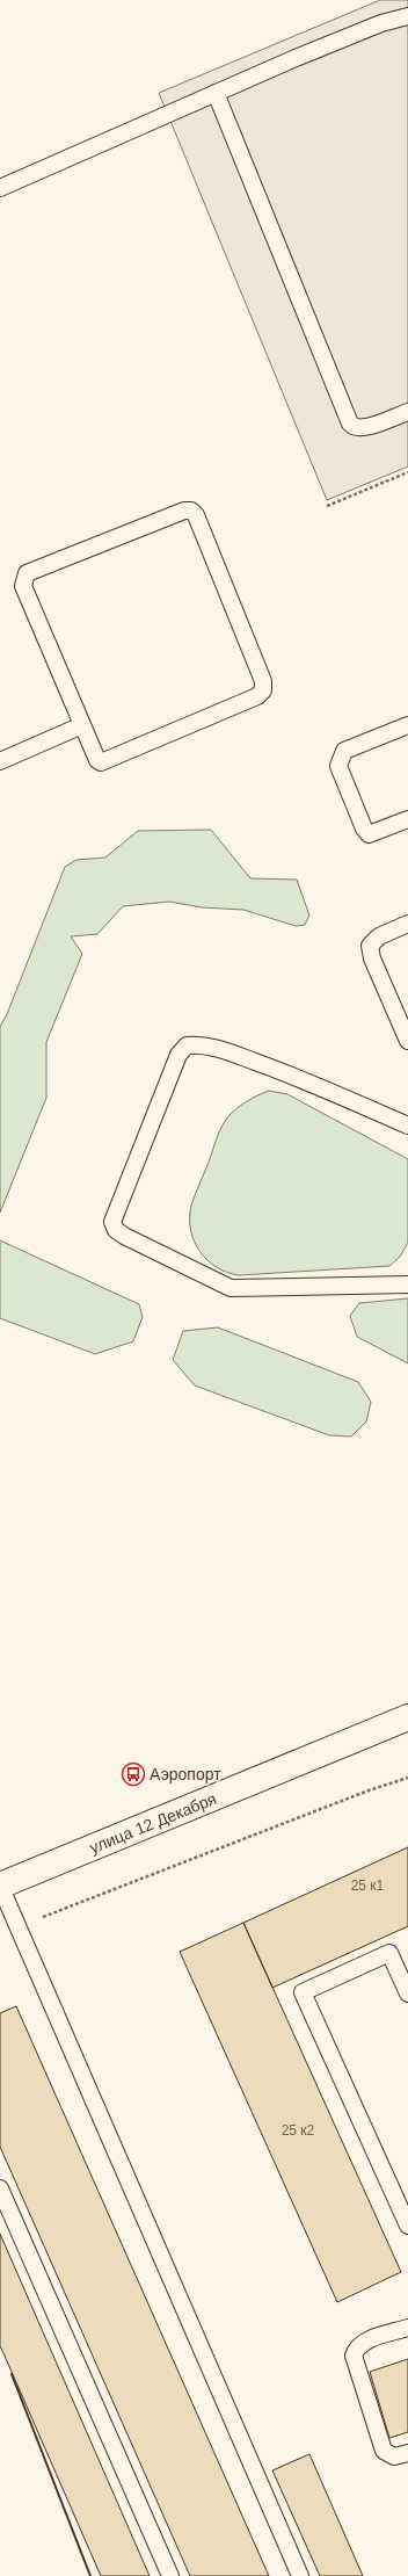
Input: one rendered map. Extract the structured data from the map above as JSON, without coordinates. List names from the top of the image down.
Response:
{
  "streets": {
    "main road": ["улица 12 Декабря"]
  },
  "places": {
    "bus stop": ["Аэропорт"]
  },
  "house_numbers": ["25 к1", "25 к2"]
}
